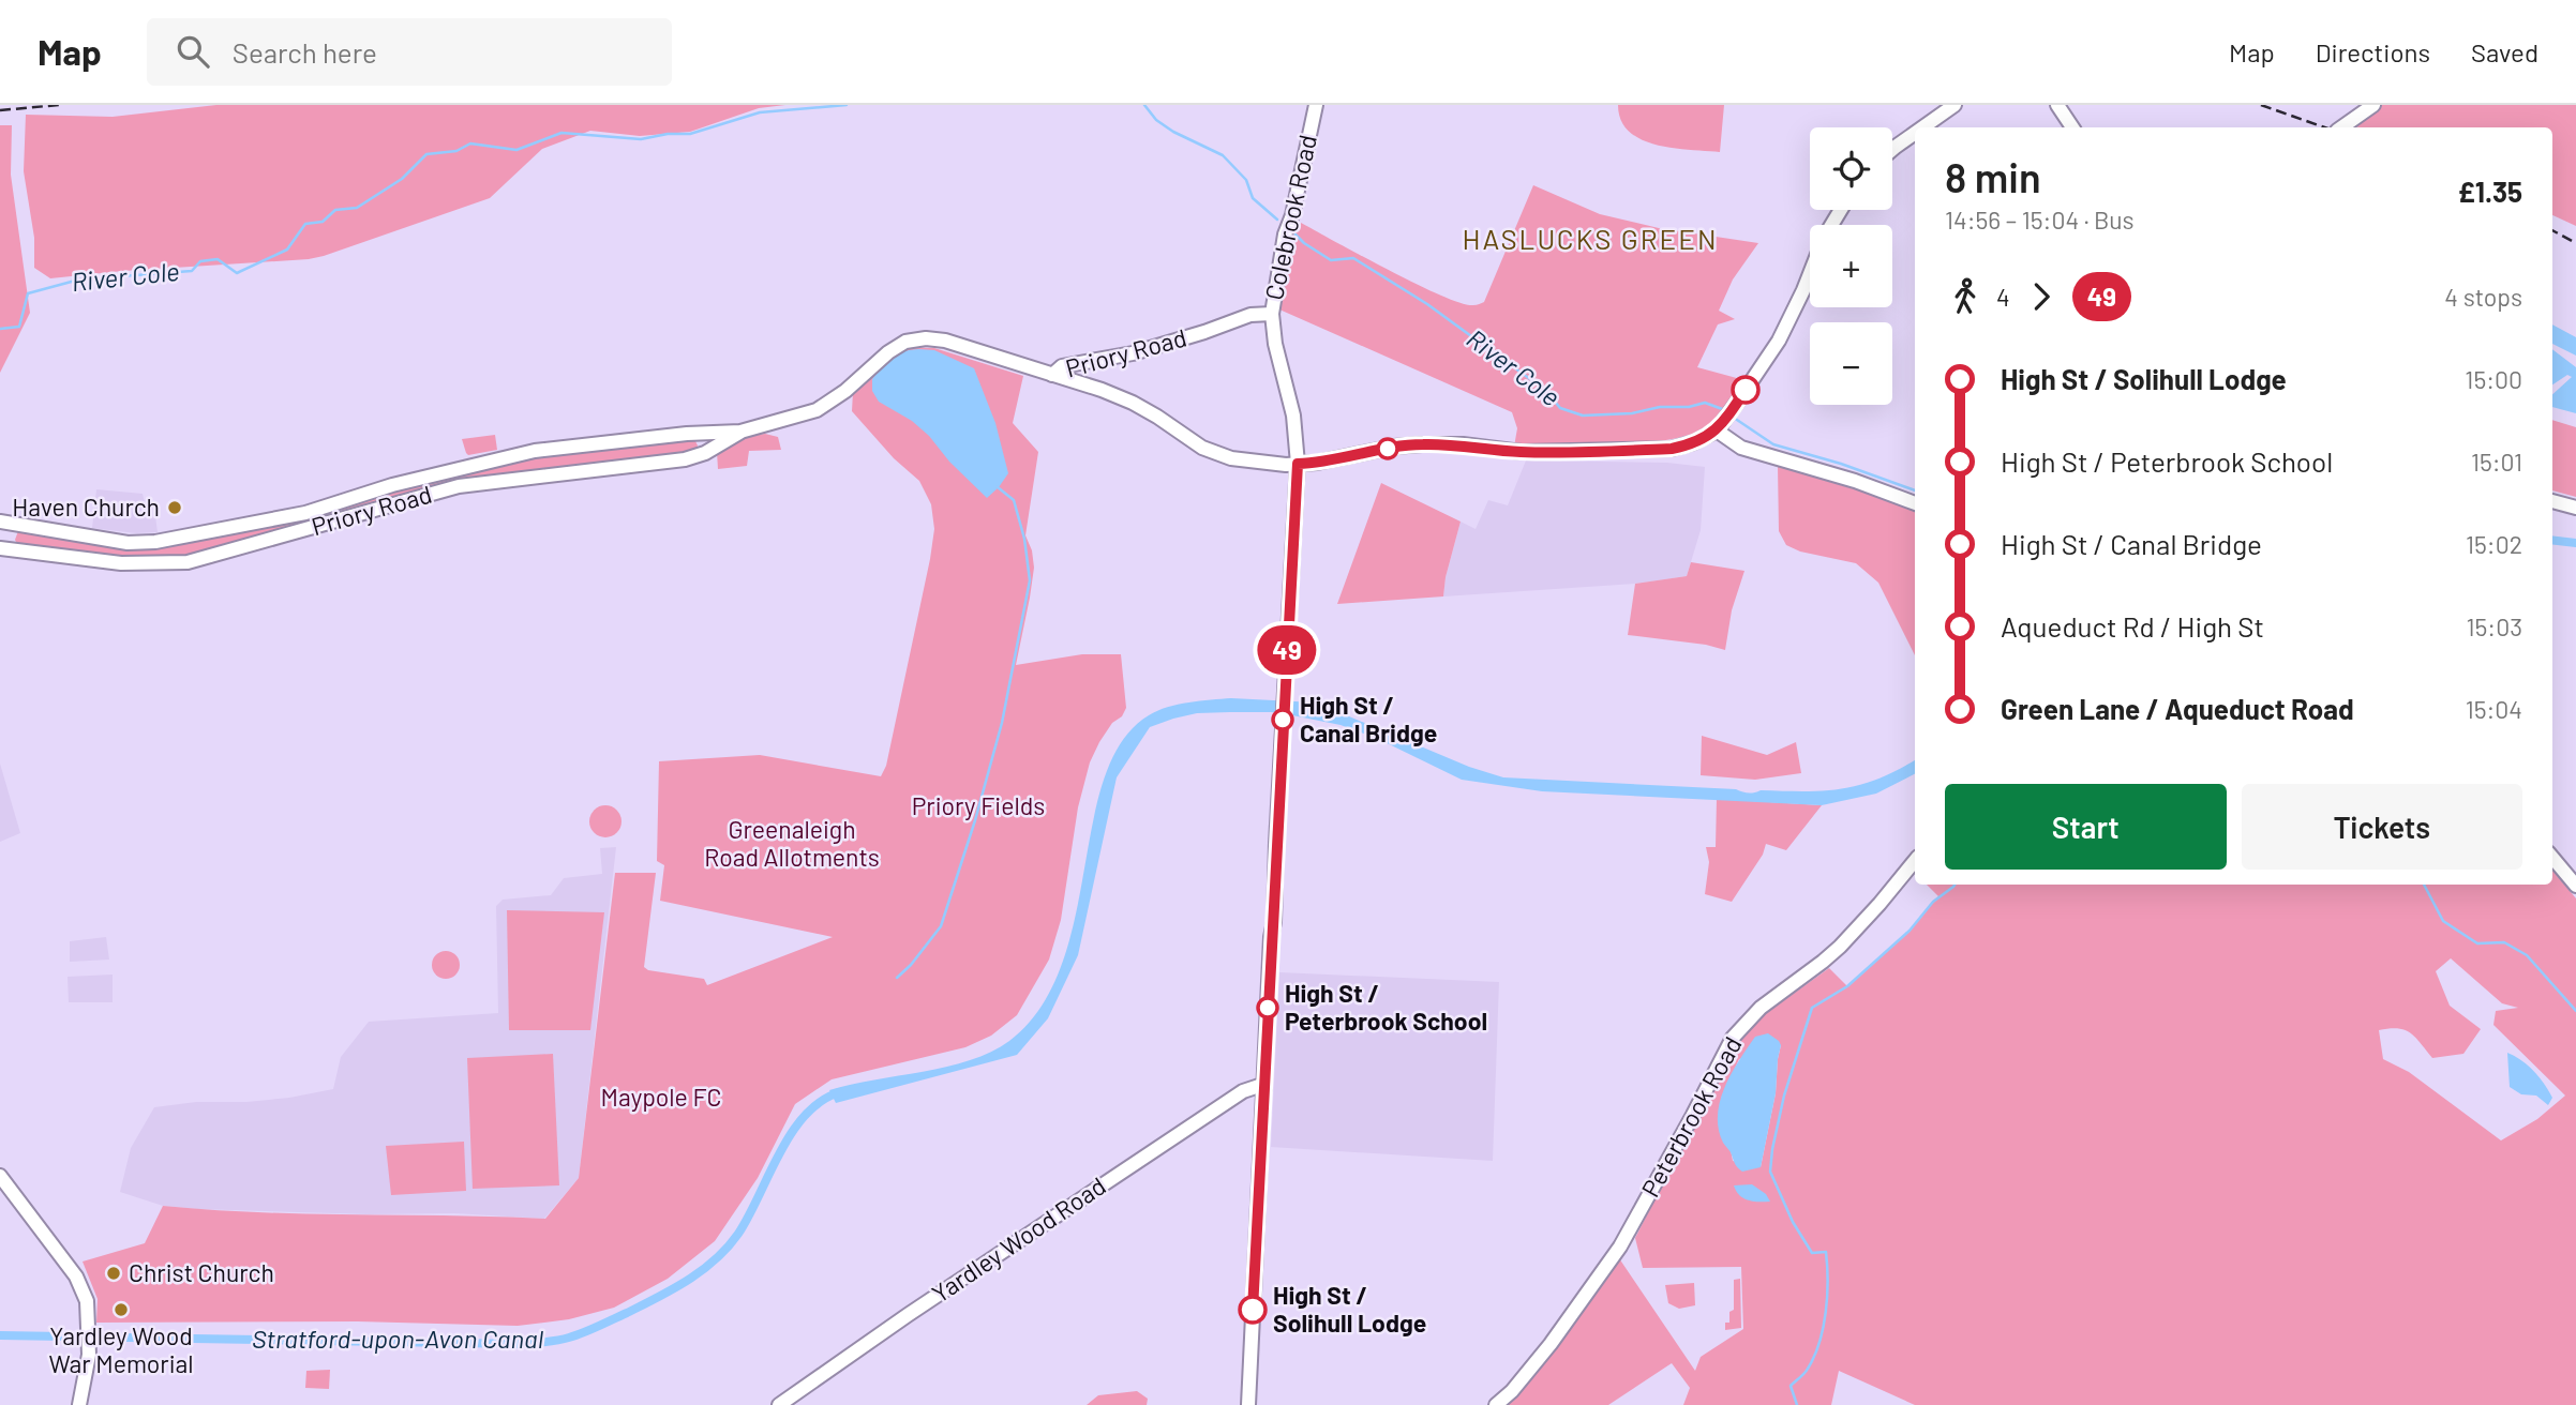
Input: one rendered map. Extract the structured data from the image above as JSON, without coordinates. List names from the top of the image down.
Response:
{
  "streets": {
    "street": [
      "Colebrook Road",
      "Priory Road",
      "Peterbrook Road",
      "Yardley Wood Road"
    ]
  },
  "crossings": [
    ["Colebrook Road", "Priory Road"],
    ["Colebrook Road", "Yardley Wood Road"]
  ],
  "districts": ["HASLUCKS GREEN"],
  "water": ["River Cole", "Stratford-upon-Avon Canal"],
  "parks": ["Priory Fields", "Greenaleigh Road Allotments", "Maypole FC"],
  "places": [
    "Haven Church",
    "High St / Canal Bridge",
    "High St / Peterbrook School",
    "Christ Church",
    "Yardley Wood War Memorial",
    "High St / Solihull Lodge"
  ],
  "lines": ["bus line 49"],
  "page": {
    "header": "Map",
    "search": "Search here",
    "nav": ["Map", "Directions", "Saved"],
    "on_map": "49",
    "map_buttons": ["+", "−"],
    "heading": ["8 min", "14:56 – 15:04 · Bus", "£1.35"],
    "legs": ["4", "49", "4 stops"],
    "list": [
      {
        "name": "High St / Solihull Lodge",
        "value": "15:00"
      },
      {
        "name": "High St / Peterbrook School",
        "value": "15:01"
      },
      {
        "name": "High St / Canal Bridge",
        "value": "15:02"
      },
      {
        "name": "Aqueduct Rd / High St",
        "value": "15:03"
      },
      {
        "name": "Green Lane / Aqueduct Road",
        "value": "15:04"
      }
    ],
    "buttons": ["Start", "Tickets"]
  }
}
